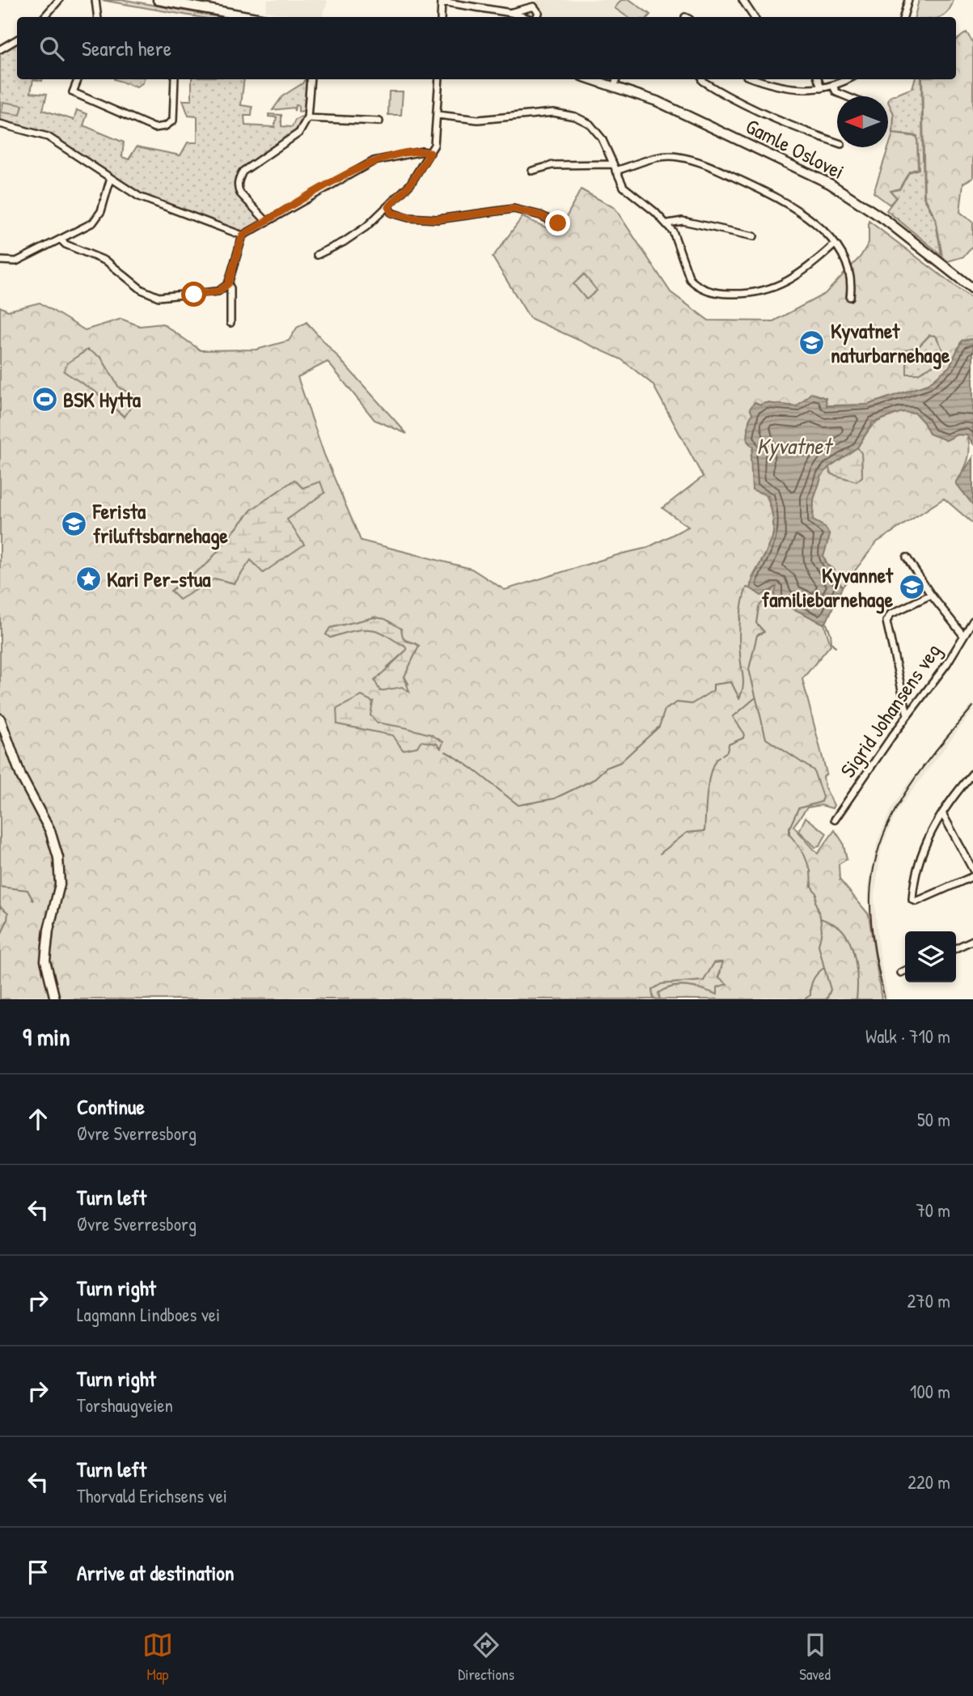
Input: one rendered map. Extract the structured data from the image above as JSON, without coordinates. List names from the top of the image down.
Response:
{
  "streets": {
    "street": ["Gamle Oslovei", "Sigrid Johansens veg"]
  },
  "water": ["Kyvatnet"],
  "places": {
    "school or university": ["Kyvatnet naturbarnehage", "Ferista friluftsbarnehage", "Kyvannet familiebarnehage"],
    "sports": ["BSK Hytta"],
    "place": ["Kari Per-stua"]
  },
  "north": "left",
  "page": {
    "search": "Search here",
    "heading": ["9 min", "Walk · 710 m"],
    "list": [
      ["Continue", "Øvre Sverresborg", "50 m"],
      ["Turn left", "Øvre Sverresborg", "70 m"],
      ["Turn right", "Lagmann Lindboes vei", "270 m"],
      ["Turn right", "Torshaugveien", "100 m"],
      ["Turn left", "Thorvald Erichsens vei", "220 m"],
      "Arrive at destination"
    ],
    "nav": ["Map", "Directions", "Saved"]
  }
}
